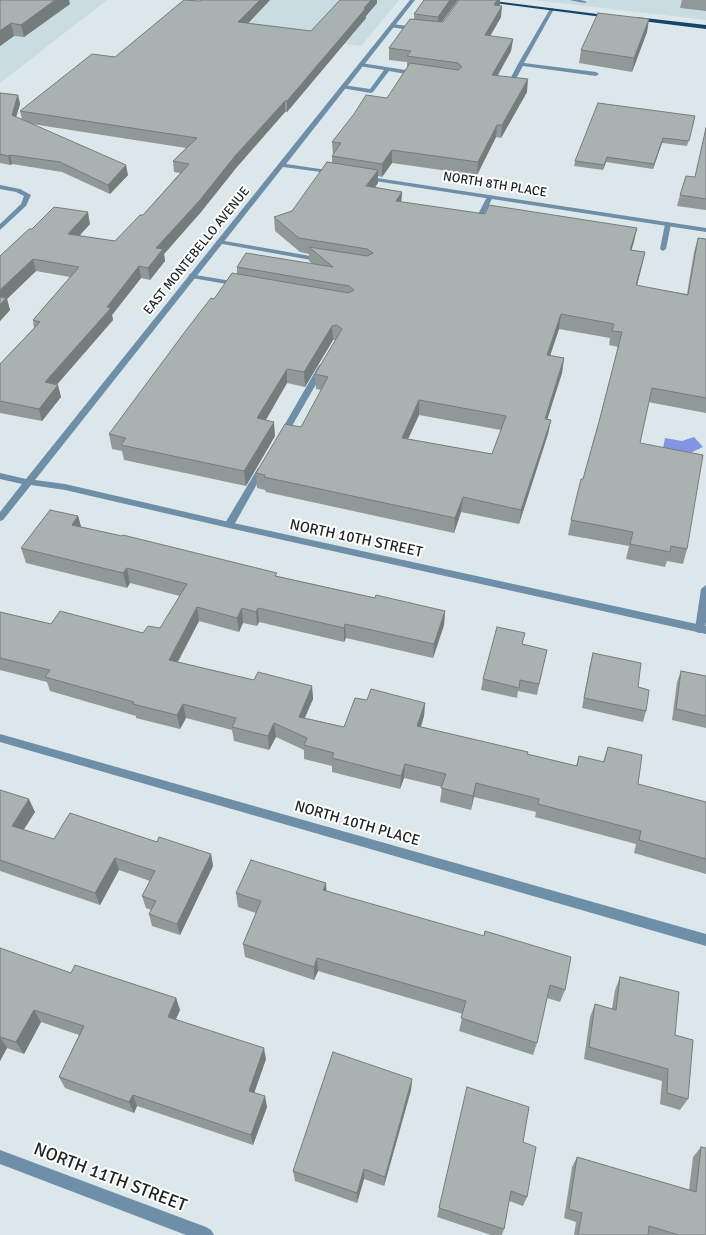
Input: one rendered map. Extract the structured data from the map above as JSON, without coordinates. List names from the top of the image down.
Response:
{
  "streets": {
    "street": [
      "NORTH 8TH PLACE",
      "EAST MONTEBELLO AVENUE",
      "NORTH 10TH STREET",
      "NORTH 10TH PLACE",
      "NORTH 11TH STREET"
    ]
  },
  "crossings": [
    ["EAST MONTEBELLO AVENUE", "NORTH 10TH STREET"]
  ]
}
